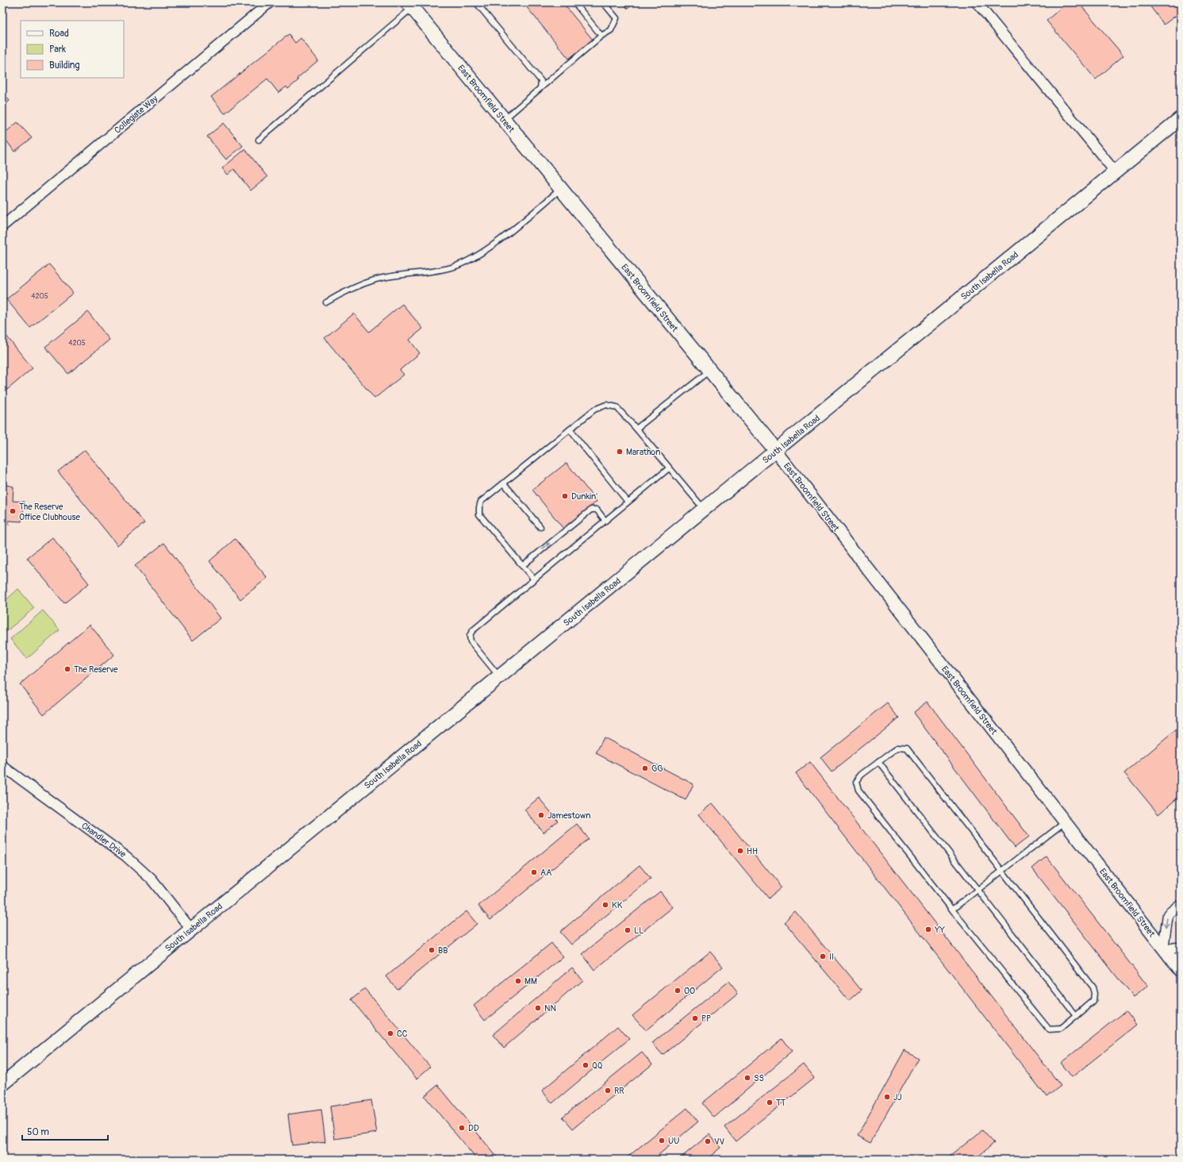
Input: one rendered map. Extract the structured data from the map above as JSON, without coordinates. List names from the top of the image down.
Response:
{
  "streets": {
    "main road": ["East Broomfield Street", "South Isabella Road"],
    "street": ["Collegiate Way", "Chandler Drive"]
  },
  "crossings": [
    ["East Broomfield Street", "South Isabella Road"],
    ["South Isabella Road", "Chandler Drive"]
  ],
  "places": [
    "Marathon",
    "Dunkin'",
    "The Reserve Office Clubhouse",
    "The Reserve",
    "GG",
    "Jamestown",
    "HH",
    "AA",
    "KK",
    "YY",
    "LL",
    "BB",
    "II",
    "MM",
    "OO",
    "NN",
    "PP",
    "CC",
    "QQ",
    "SS",
    "RR",
    "JJ",
    "TT",
    "DD",
    "UU",
    "VV"
  ],
  "house_numbers": ["4205", "4205"],
  "legend": ["Road", "Park", "Building"],
  "scale_bar": "50 m"
}
